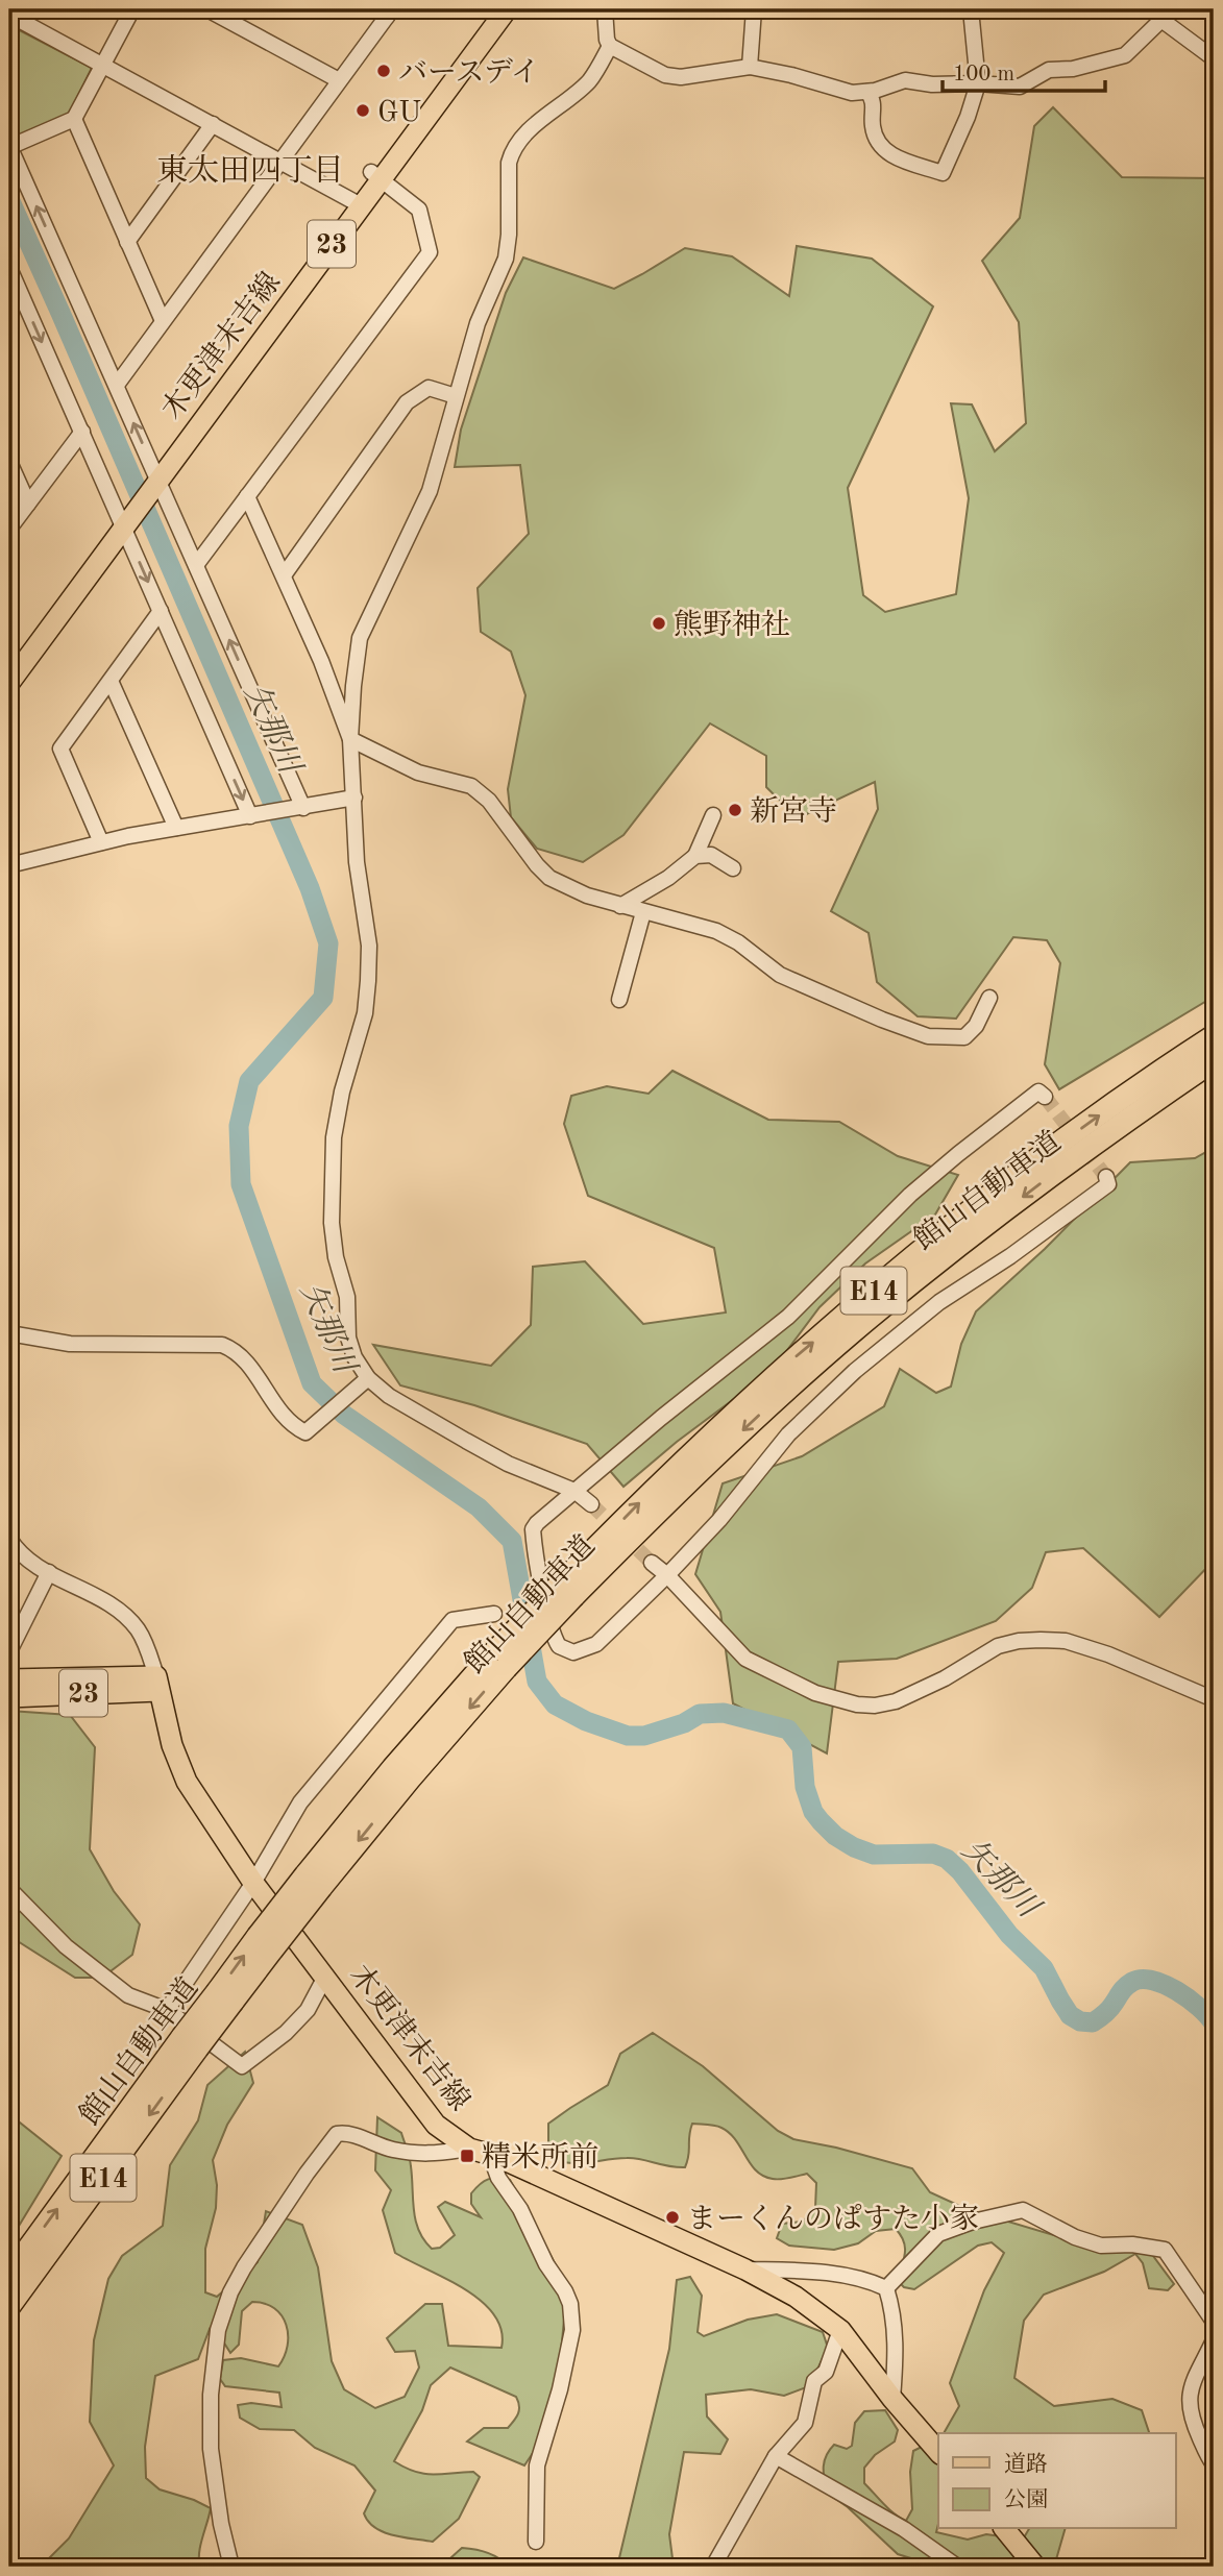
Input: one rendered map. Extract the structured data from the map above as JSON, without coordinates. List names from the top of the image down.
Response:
{
  "streets": {
    "highway": ["館山自動車道", "E14"],
    "main road": ["23", "木更津末吉線"]
  },
  "crossings": [
    ["23", "木更津末吉線"]
  ],
  "districts": ["東太田四丁目"],
  "water": ["矢那川"],
  "places": {
    "other": [
      "バースデイ",
      "GU",
      "熊野神社",
      "新宮寺",
      "まーくんのぱすた小家"
    ],
    "transit": ["精米所前"]
  },
  "legend": ["道路", "公園"],
  "scale_bar": "100 m"
}
